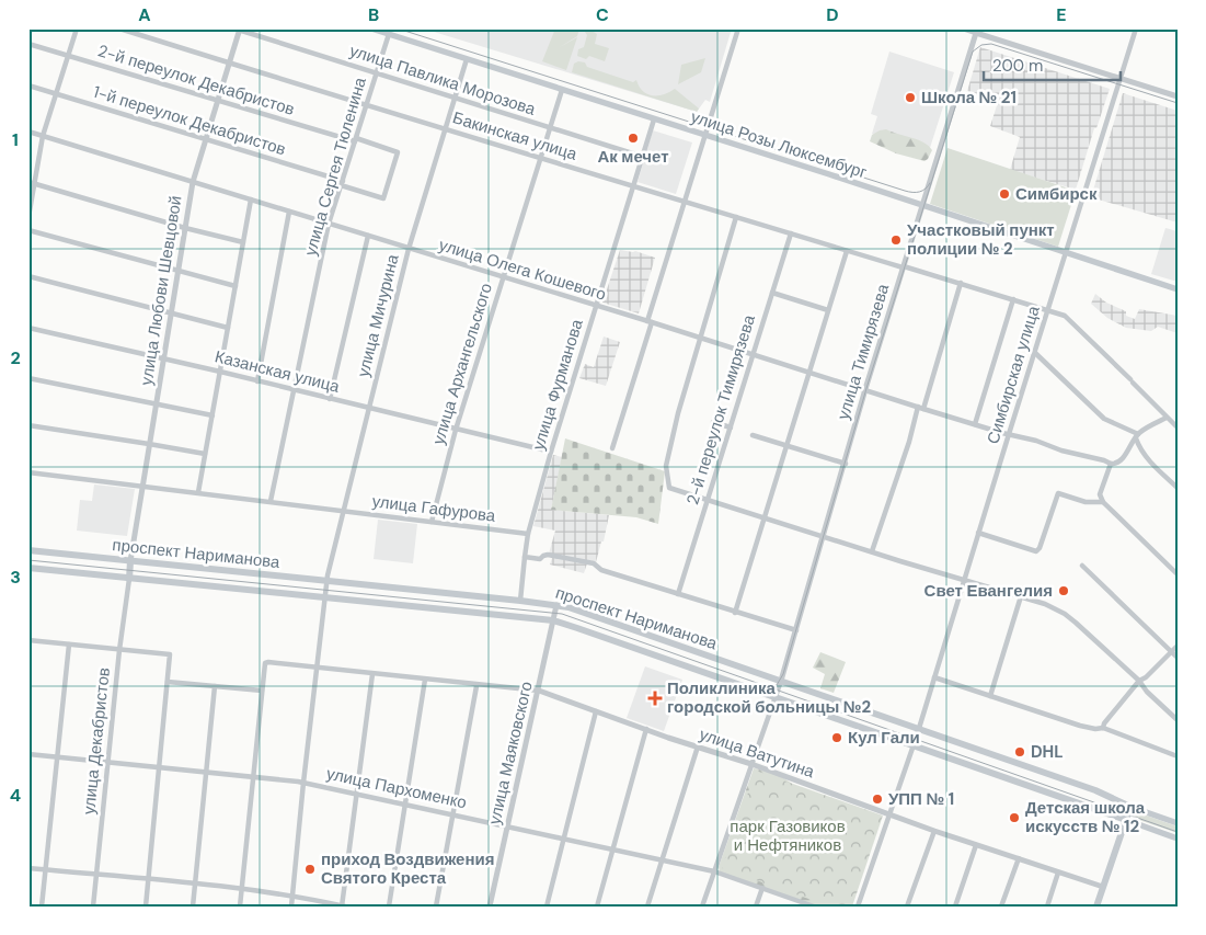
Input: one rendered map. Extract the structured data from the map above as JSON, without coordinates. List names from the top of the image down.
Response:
{
  "streets": {
    "main road": ["улица Розы Люксембург", "проспект Нариманова"],
    "street": [
      "2-й переулок Декабристов",
      "улица Павлика Морозова",
      "1-й переулок Декабристов",
      "Бакинская улица",
      "улица Сергея Тюленина",
      "улица Олега Кошевого",
      "улица Любови Шевцовой",
      "улица Мичурина",
      "улица Тимирязева",
      "улица Архангельского",
      "Казанская улица",
      "Симбирская улица",
      "улица Фурманова",
      "2-й переулок Тимирязева",
      "улица Гафурова",
      "улица Декабристов",
      "улица Маяковского",
      "улица Ватутина",
      "улица Пархоменко"
    ]
  },
  "crossings": [
    ["2-й переулок Декабристов", "1-й переулок Декабристов"],
    ["2-й переулок Декабристов", "улица Сергея Тюленина"],
    ["2-й переулок Декабристов", "улица Любови Шевцовой"],
    ["улица Павлика Морозова", "улица Сергея Тюленина"],
    ["улица Павлика Морозова", "улица Любови Шевцовой"],
    ["улица Павлика Морозова", "улица Мичурина"],
    ["улица Павлика Морозова", "улица Архангельского"],
    ["улица Павлика Морозова", "улица Фурманова"],
    ["1-й переулок Декабристов", "улица Сергея Тюленина"],
    ["1-й переулок Декабристов", "улица Любови Шевцовой"],
    ["Бакинская улица", "улица Сергея Тюленина"],
    ["Бакинская улица", "улица Любови Шевцовой"],
    ["Бакинская улица", "улица Мичурина"],
    ["Бакинская улица", "улица Тимирязева"],
    ["Бакинская улица", "улица Архангельского"],
    ["Бакинская улица", "Симбирская улица"],
    ["Бакинская улица", "улица Фурманова"],
    ["Бакинская улица", "2-й переулок Тимирязева"],
    ["улица Розы Люксембург", "улица Сергея Тюленина"],
    ["улица Розы Люксембург", "улица Мичурина"],
    ["улица Розы Люксембург", "улица Тимирязева"],
    ["улица Розы Люксембург", "улица Архангельского"],
    ["улица Розы Люксембург", "Симбирская улица"],
    ["улица Розы Люксембург", "улица Фурманова"],
    ["улица Сергея Тюленина", "улица Олега Кошевого"],
    ["улица Сергея Тюленина", "Казанская улица"],
    ["улица Сергея Тюленина", "улица Гафурова"],
    ["улица Олега Кошевого", "улица Любови Шевцовой"],
    ["улица Олега Кошевого", "улица Мичурина"],
    ["улица Олега Кошевого", "улица Тимирязева"],
    ["улица Олега Кошевого", "улица Архангельского"],
    ["улица Олега Кошевого", "Симбирская улица"],
    ["улица Олега Кошевого", "улица Фурманова"],
    ["улица Олега Кошевого", "2-й переулок Тимирязева"],
    ["улица Любови Шевцовой", "Казанская улица"],
    ["улица Любови Шевцовой", "улица Гафурова"],
    ["улица Любови Шевцовой", "проспект Нариманова"],
    ["улица Мичурина", "Казанская улица"],
    ["улица Мичурина", "улица Гафурова"],
    ["улица Мичурина", "проспект Нариманова"],
    ["улица Мичурина", "улица Ватутина"],
    ["улица Мичурина", "улица Пархоменко"],
    ["улица Тимирязева", "проспект Нариманова"],
    ["улица Архангельского", "Казанская улица"],
    ["улица Архангельского", "улица Гафурова"],
    ["Казанская улица", "улица Фурманова"],
    ["Симбирская улица", "проспект Нариманова"],
    ["Симбирская улица", "улица Ватутина"],
    ["улица Фурманова", "улица Гафурова"],
    ["проспект Нариманова", "улица Декабристов"],
    ["проспект Нариманова", "улица Маяковского"],
    ["улица Декабристов", "улица Пархоменко"],
    ["улица Маяковского", "улица Ватутина"],
    ["улица Маяковского", "улица Пархоменко"]
  ],
  "parks": ["парк Газовиков и Нефтяников"],
  "places": {
    "other": [
      "Школа № 21",
      "Ак мечет",
      "Симбирск",
      "Участковый пункт полиции № 2",
      "Свет Евангелия",
      "Кул Гали",
      "DHL",
      "УПП № 1",
      "Детская школа искусств № 12",
      "приход Воздвижения Святого Креста"
    ],
    "health": ["Поликлиника городской больницы №2"]
  },
  "scale_bar": "200 m",
  "grid": {
    "columns": [
      "A",
      "B",
      "C",
      "D",
      "E"
    ],
    "rows": [
      "1",
      "2",
      "3",
      "4"
    ]
  }
}
